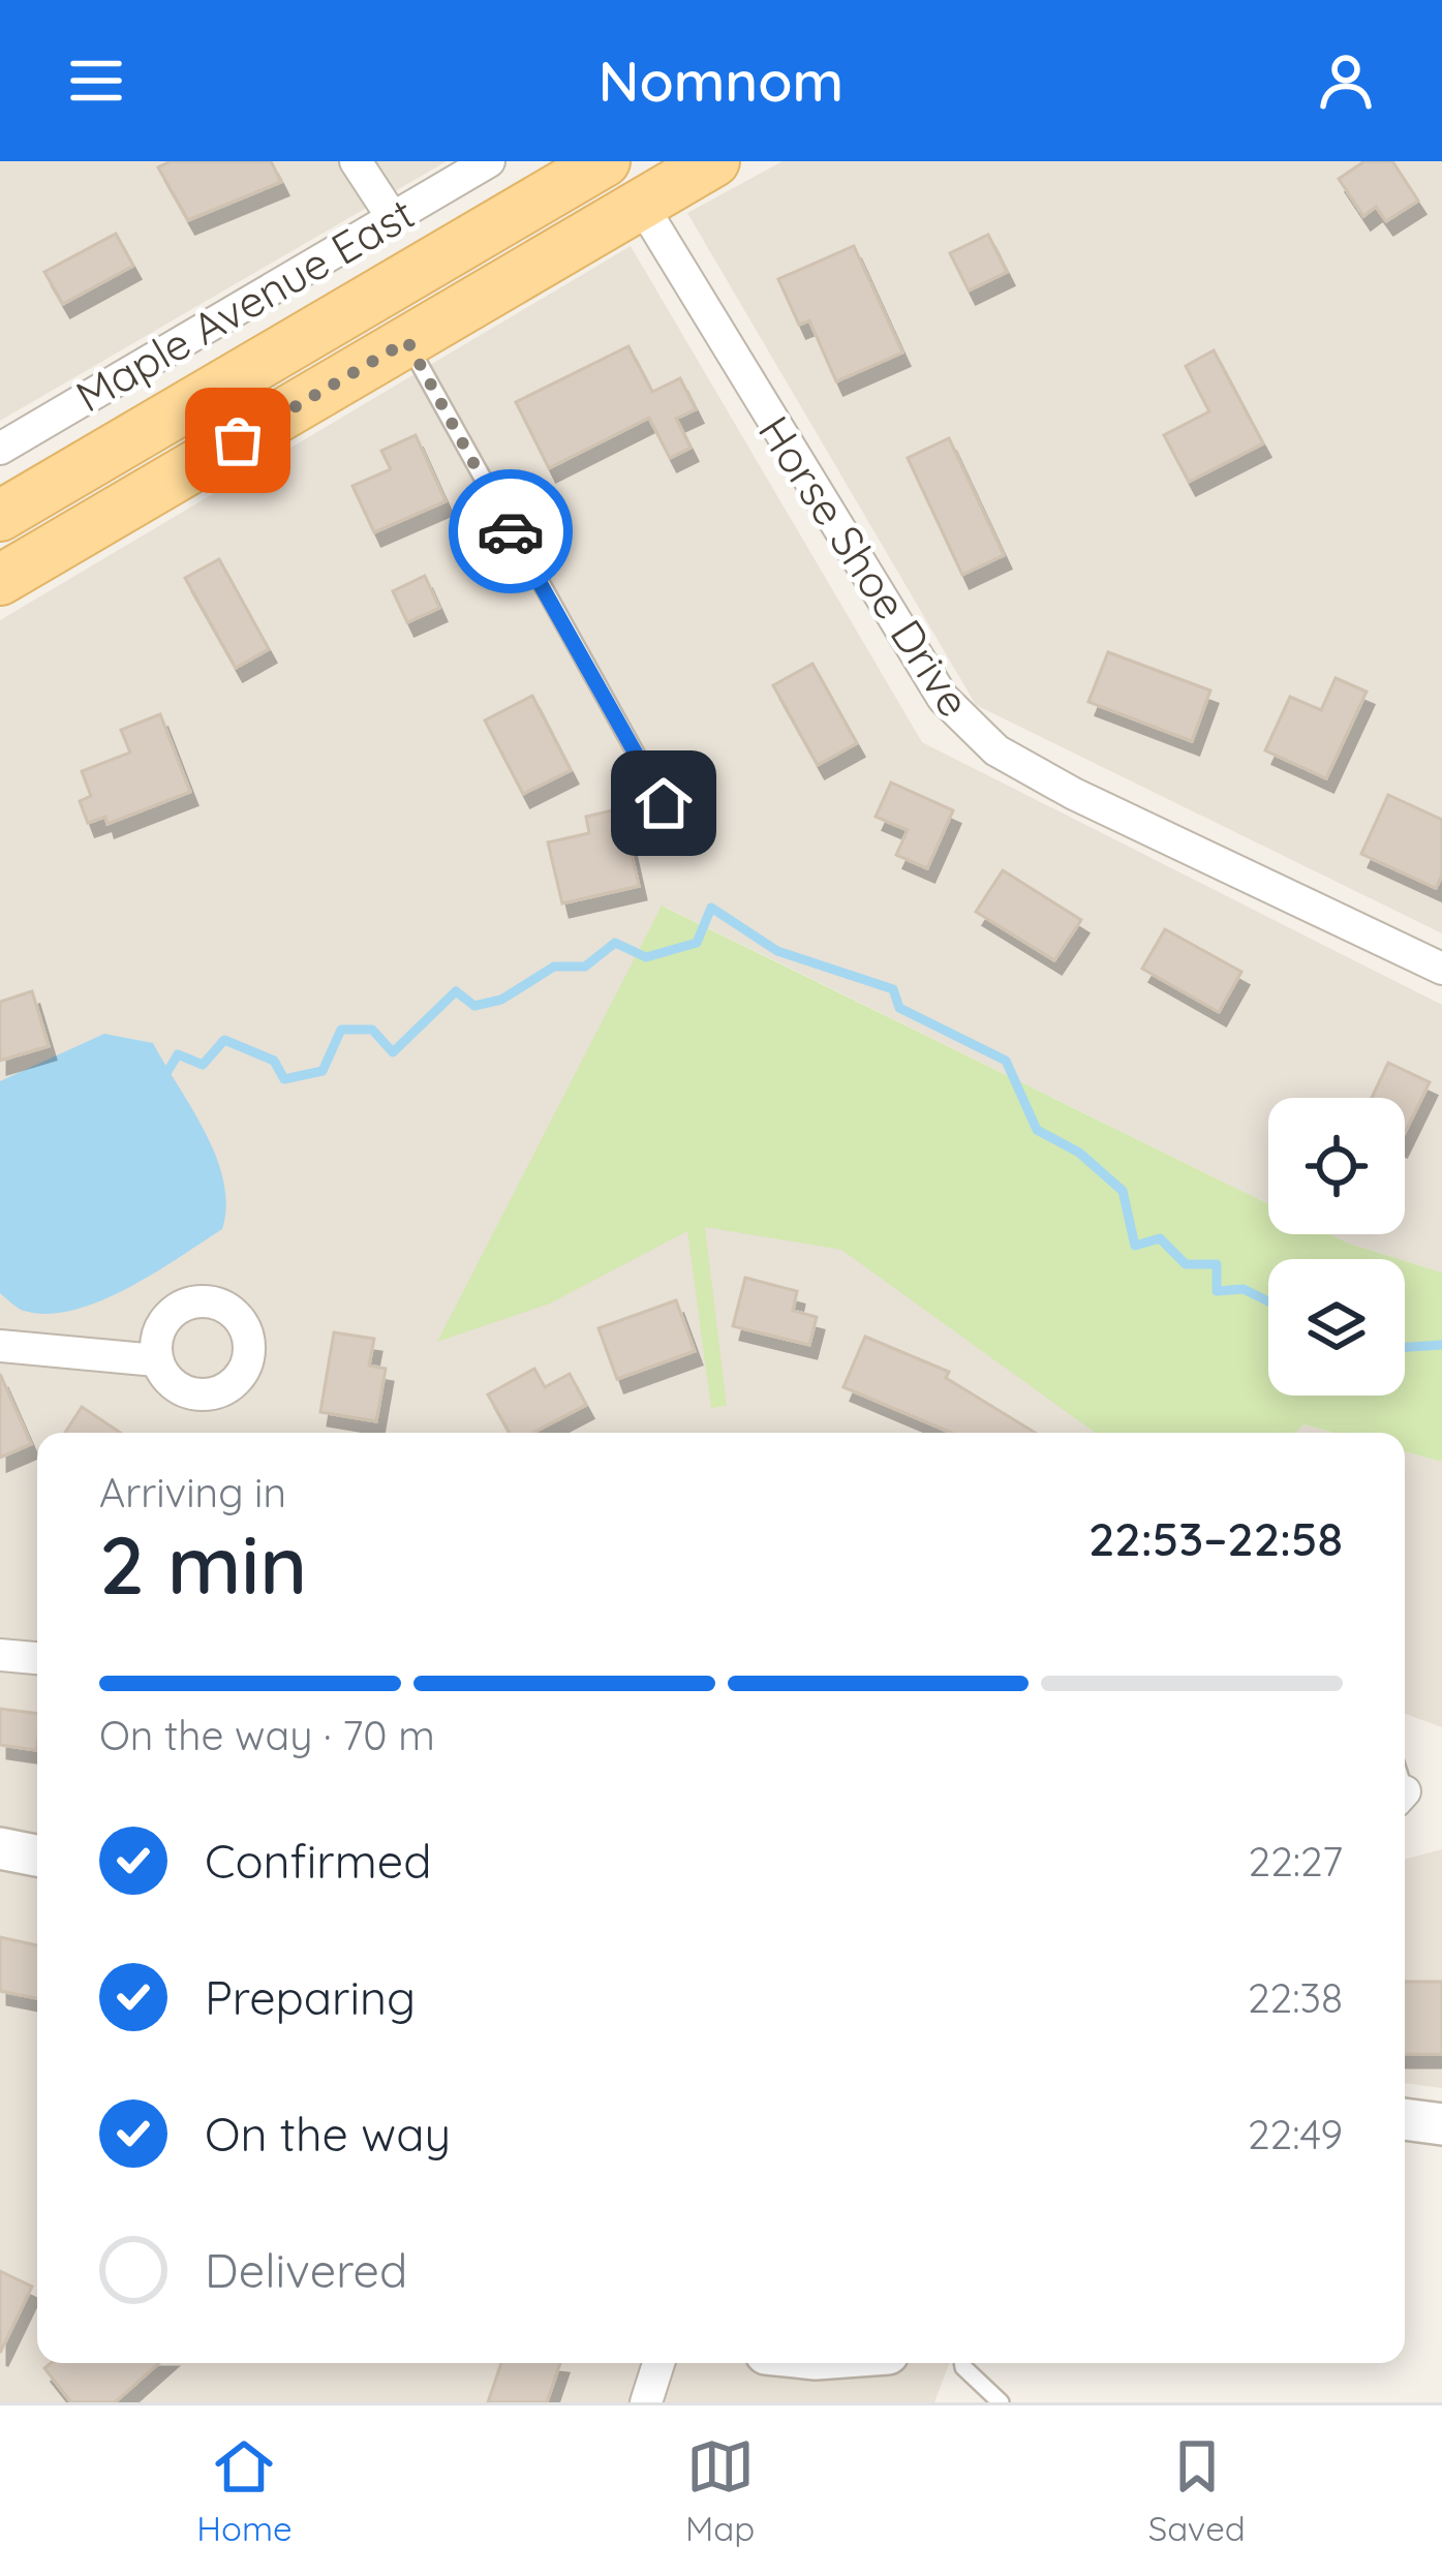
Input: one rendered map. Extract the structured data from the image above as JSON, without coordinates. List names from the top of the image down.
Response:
{
  "streets": {
    "street": ["Maple Avenue East", "Horse Shoe Drive"]
  },
  "page": {
    "header": "Nomnom",
    "heading": ["2 min", "Arriving in", "22:53–22:58"],
    "bar": "On the way · 70 m",
    "list": [
      ["Confirmed", "22:27"],
      ["Preparing", "22:38"],
      ["On the way", "22:49"],
      "Delivered"
    ],
    "tabs": ["Home", "Map", "Saved"]
  }
}
